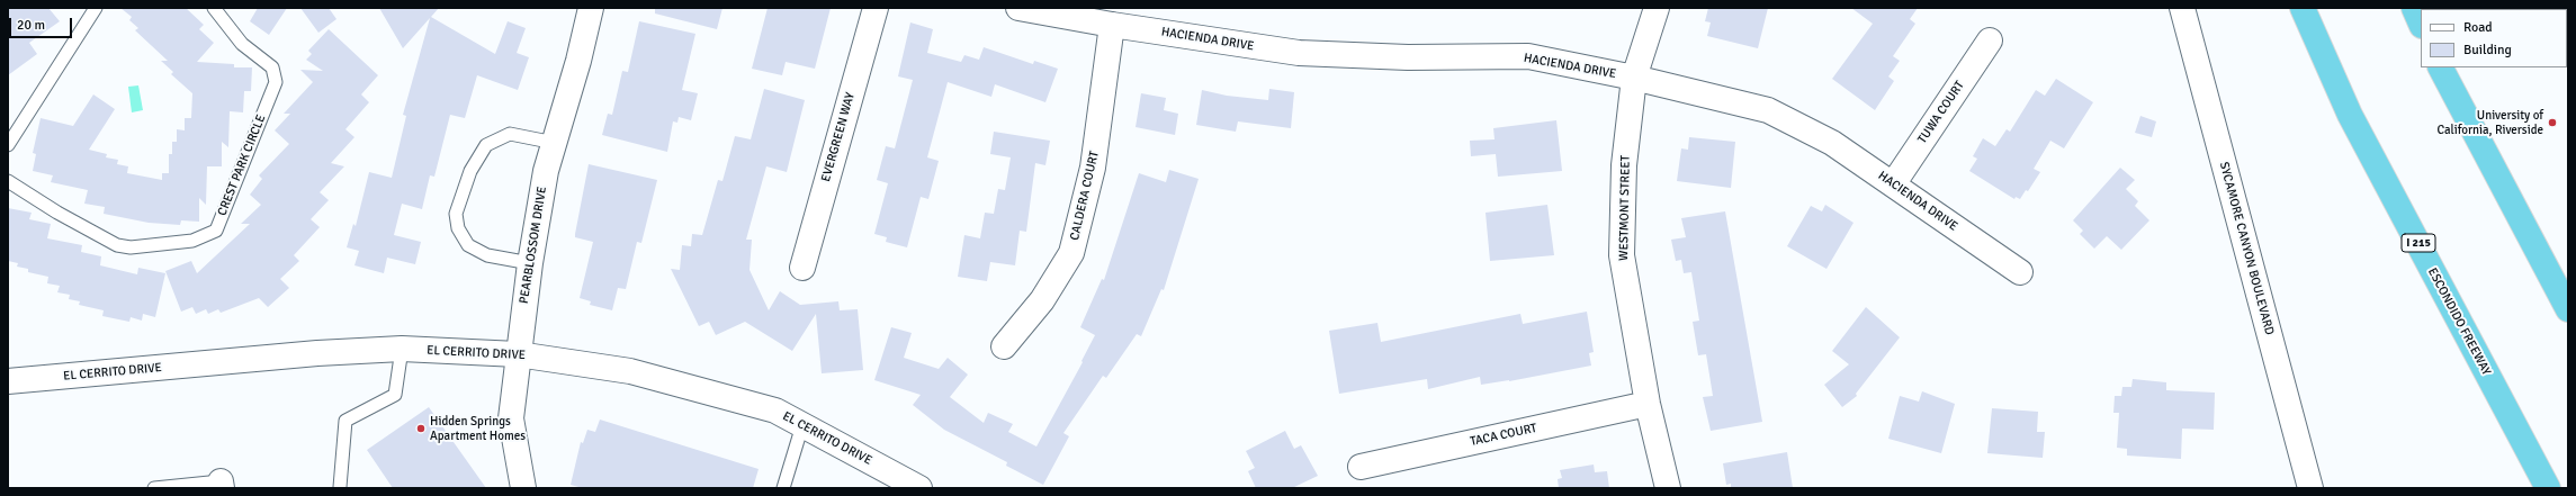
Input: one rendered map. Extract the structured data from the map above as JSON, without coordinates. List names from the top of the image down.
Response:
{
  "streets": {
    "highway": ["I 215", "ESCONDIDO FREEWAY"],
    "street": [
      "HACIENDA DRIVE",
      "TUWA COURT",
      "EVERGREEN WAY",
      "CALDERA COURT",
      "WESTMONT STREET",
      "PEARBLOSSOM DRIVE",
      "SYCAMORE CANYON BOULEVARD",
      "EL CERRITO DRIVE",
      "TACA COURT"
    ],
    "lane": ["CREST PARK CIRCLE"]
  },
  "crossings": [
    ["HACIENDA DRIVE", "TUWA COURT"],
    ["HACIENDA DRIVE", "CALDERA COURT"],
    ["HACIENDA DRIVE", "WESTMONT STREET"],
    ["WESTMONT STREET", "TACA COURT"],
    ["PEARBLOSSOM DRIVE", "EL CERRITO DRIVE"]
  ],
  "places": ["University of California, Riverside", "Hidden Springs Apartment Homes"],
  "legend": ["Road", "Building"],
  "scale_bar": "20 m"
}
